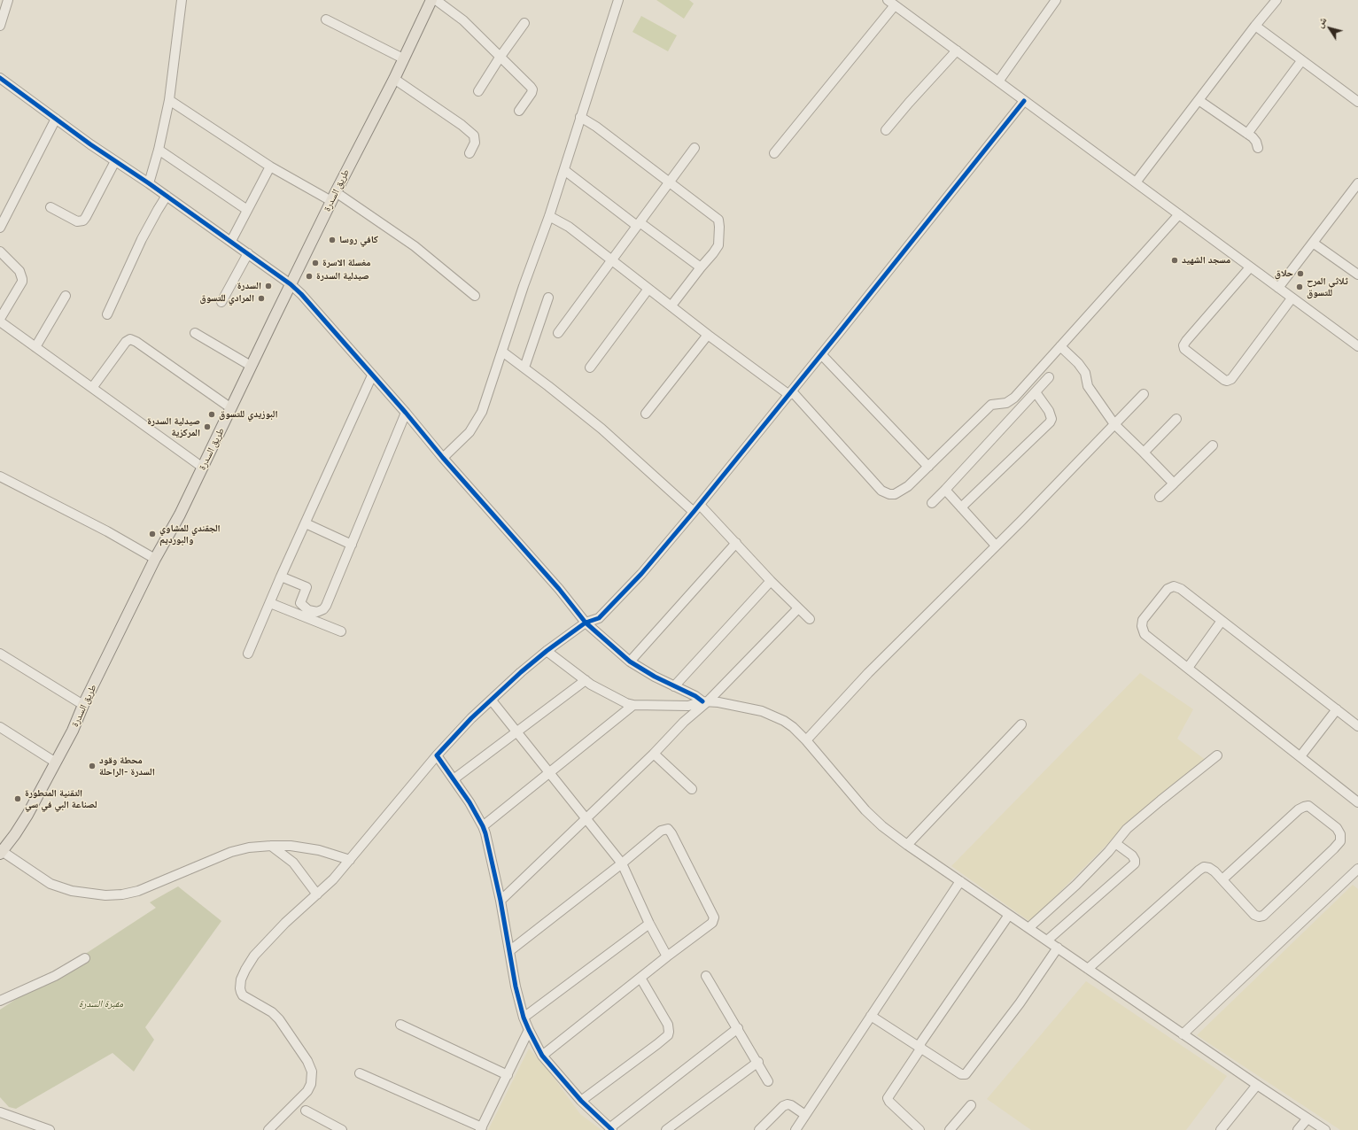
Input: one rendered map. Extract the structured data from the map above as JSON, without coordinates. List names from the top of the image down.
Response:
{
  "streets": {
    "main road": ["طريق السدرة"]
  },
  "parks": ["مقبرة السدرة"],
  "places": [
    "كافي روسا",
    "مسجد الشهيد",
    "مغسلة الاسرة",
    "حلاق",
    "صيدلية السدرة",
    "السدرة",
    "ثلاثي المرح للتسوق",
    "المرادي للتسوق",
    "البوزيدي للتسوق",
    "صيدلية السدرة المركزية",
    "الجقندي للمشاوي والبورديم",
    "محطة وقود السدرة -الراحلة",
    "التقنية المتطورة لصناعة البي في سي"
  ],
  "north": "top left"
}
